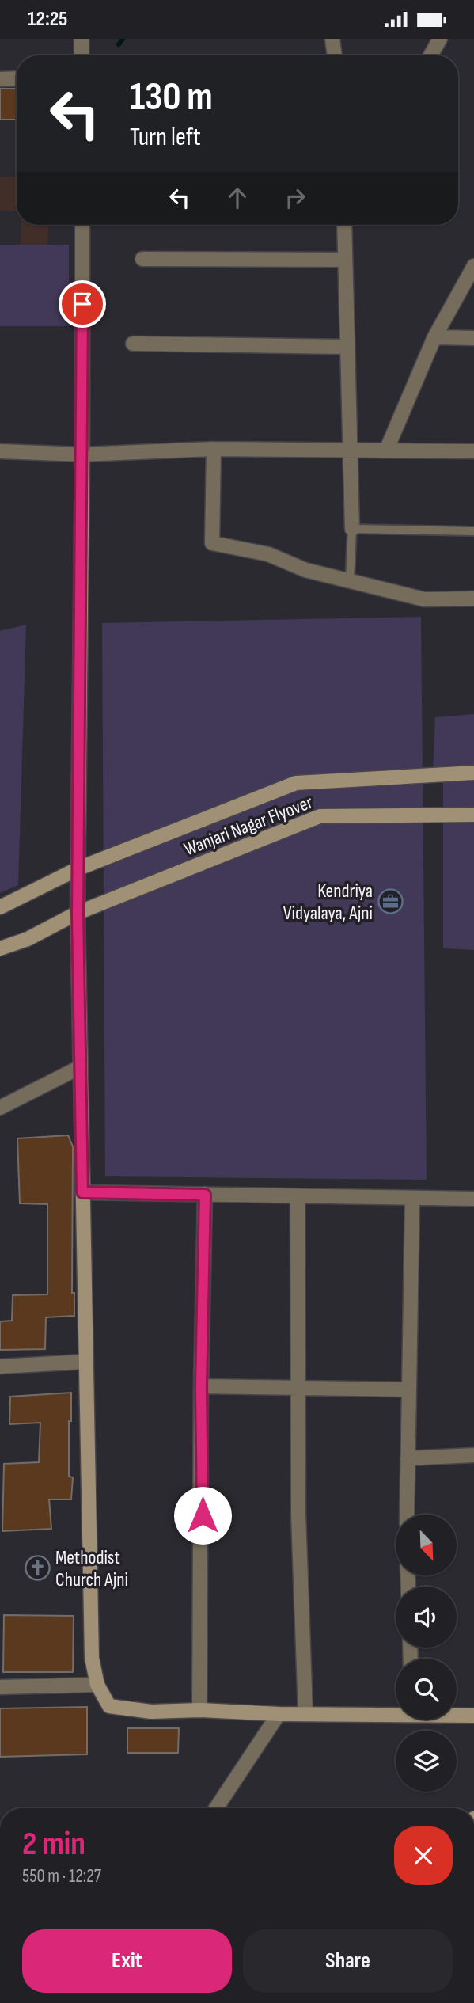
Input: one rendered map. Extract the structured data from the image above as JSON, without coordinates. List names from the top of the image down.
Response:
{
  "streets": {
    "street": ["Wanjari Nagar Flyover"]
  },
  "places": {
    "office": ["Kendriya Vidyalaya, Ajni"],
    "church": ["Methodist Church Ajni"]
  },
  "north": "bottom right",
  "page": {
    "status": "12:25",
    "turn": ["130 m", "Turn left"],
    "heading": ["2 min", "550 m · 12:27"],
    "buttons": ["Exit", "Share"]
  }
}
